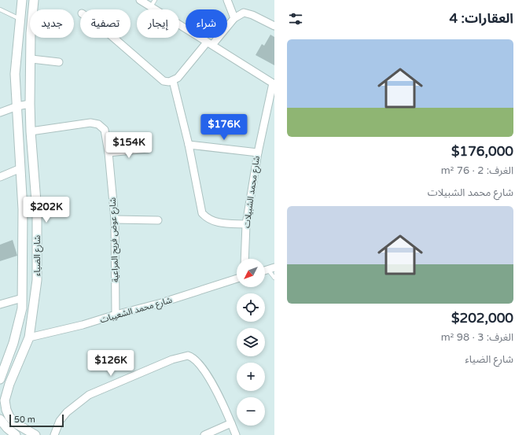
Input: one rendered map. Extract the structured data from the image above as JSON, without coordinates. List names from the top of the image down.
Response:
{
  "streets": {
    "street": [
      "شارع محمد الشبيلات",
      "شارع عوض فريح المراعية",
      "شارع الضياء",
      "شارع محمد الشعيبات"
    ]
  },
  "crossings": [
    ["شارع عوض فريح المراعية", "شارع الضياء"],
    ["شارع عوض فريح المراعية", "شارع محمد الشعيبات"],
    ["شارع الضياء", "شارع محمد الشعيبات"]
  ],
  "scale_bar": "50 m",
  "north": "bottom left",
  "page": {
    "heading": "العقارات: 4",
    "chip": [
      "شراء",
      "إيجار",
      "تصفية",
      "جديد"
    ],
    "list": [
      {
        "name": "$176,000",
        "note": "الغرف: 2 · 76 m² · شارع محمد الشبيلات"
      },
      {
        "name": "$202,000",
        "note": "الغرف: 3 · 98 m² · شارع الضياء"
      }
    ],
    "price": [
      "$176K",
      "$154K",
      "$202K",
      "$126K"
    ],
    "map_buttons": ["+", "−"],
    "scale": "50 m"
  }
}
